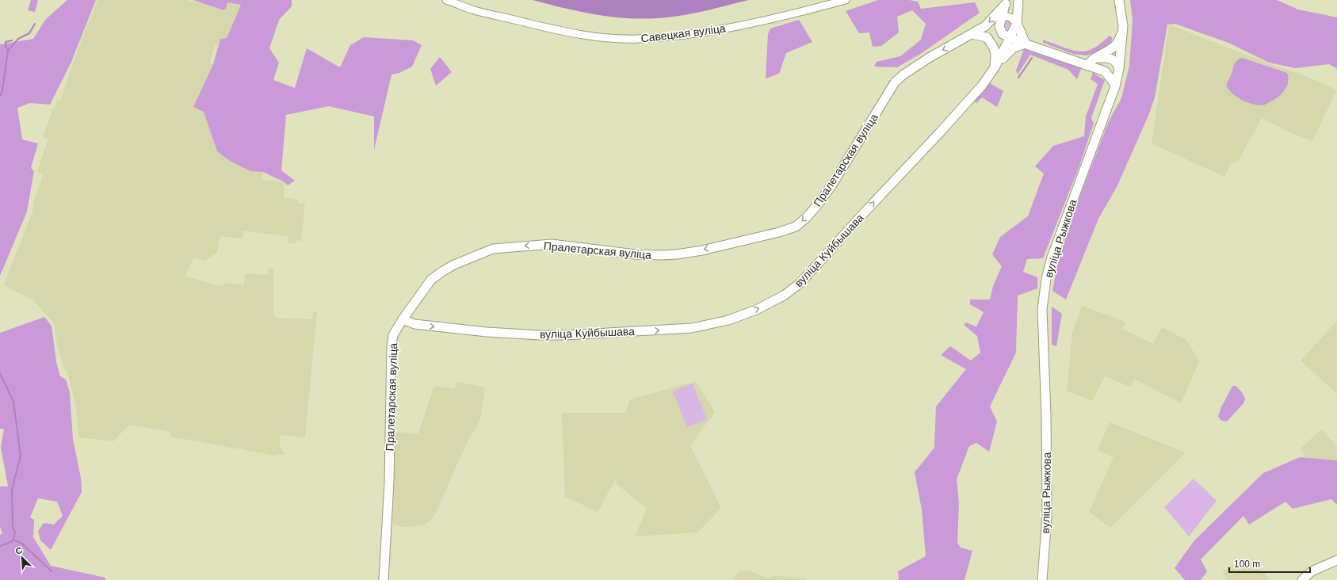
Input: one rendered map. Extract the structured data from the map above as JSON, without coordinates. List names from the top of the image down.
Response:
{
  "streets": {
    "main road": ["Пралетарская вуліца", "вуліца Рыжкова", "вуліца Куйбышава"],
    "street": ["Савецкая вуліца"]
  },
  "crossings": [
    ["Пралетарская вуліца", "вуліца Куйбышава"]
  ],
  "one_way": ["Пралетарская вуліца", "вуліца Куйбышава"],
  "scale_bar": "100 m",
  "north": "top left"
}
